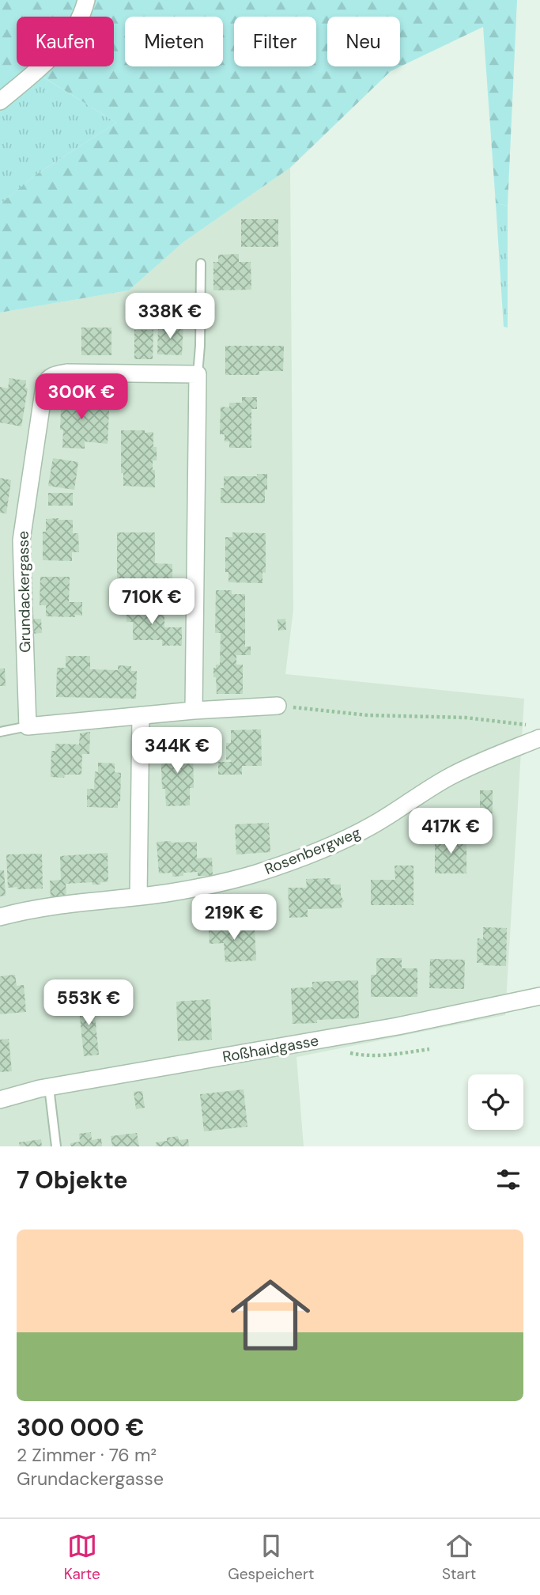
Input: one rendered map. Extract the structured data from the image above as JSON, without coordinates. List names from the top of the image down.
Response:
{
  "streets": {
    "street": ["Grundackergasse", "Rosenbergweg", "Roßhaidgasse"]
  },
  "page": {
    "chip": [
      "Kaufen",
      "Mieten",
      "Filter",
      "Neu"
    ],
    "price": [
      "338K €",
      "300K €",
      "710K €",
      "344K €",
      "417K €",
      "219K €",
      "553K €"
    ],
    "heading": "7 Objekte",
    "list": [
      {
        "name": "300 000 €",
        "note": "2 Zimmer · 76 m² · Grundackergasse"
      }
    ],
    "tabs": ["Karte", "Gespeichert", "Start"]
  }
}
